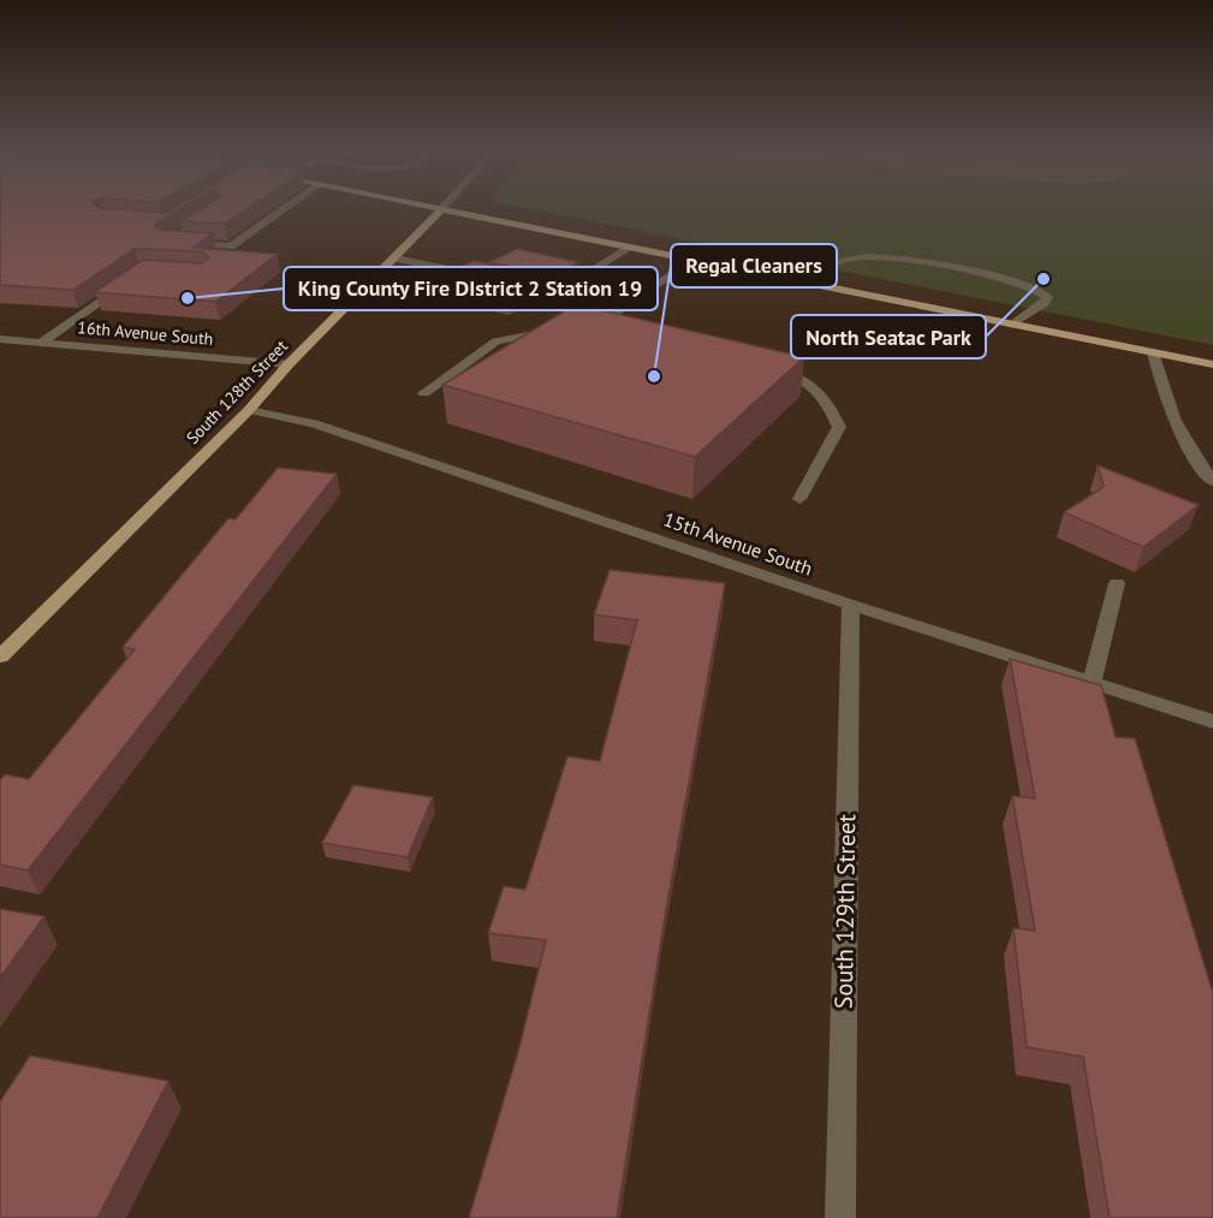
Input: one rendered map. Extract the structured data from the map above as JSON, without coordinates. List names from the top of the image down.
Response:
{
  "streets": {
    "main road": ["South 128th Street"],
    "street": ["16th Avenue South", "15th Avenue South", "South 129th Street"]
  },
  "crossings": [
    ["16th Avenue South", "South 128th Street"],
    ["South 128th Street", "15th Avenue South"],
    ["15th Avenue South", "South 129th Street"]
  ],
  "places": ["North Seatac Park", "King County Fire DIstrict 2 Station 19", "Regal Cleaners"]
}
